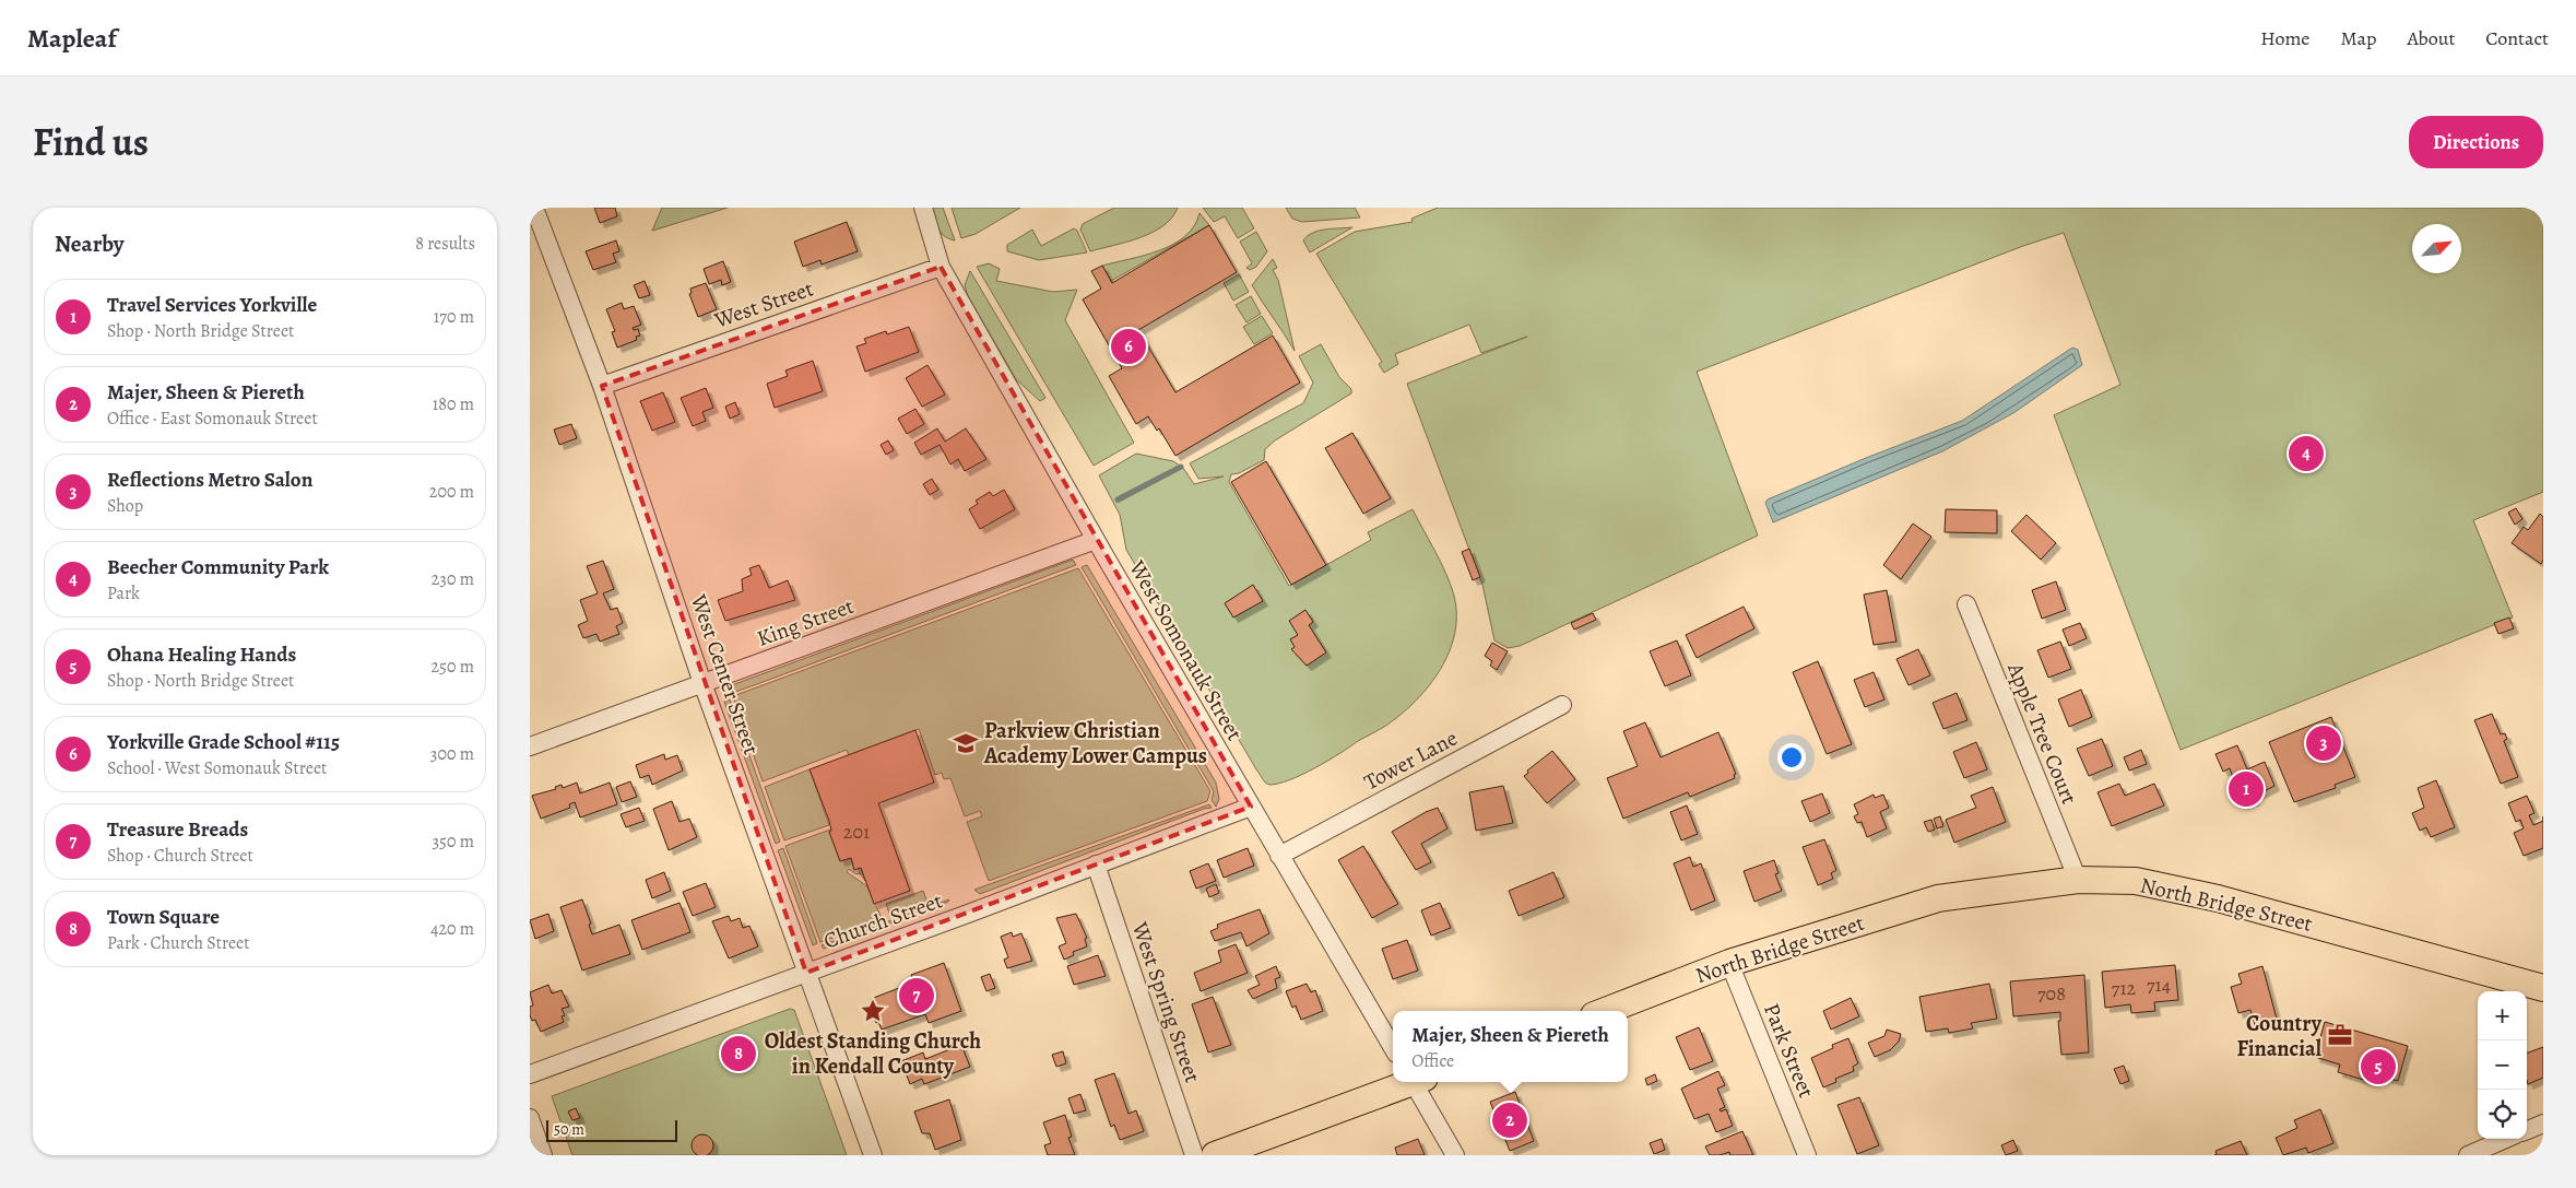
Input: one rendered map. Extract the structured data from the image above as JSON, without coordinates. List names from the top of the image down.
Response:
{
  "streets": {
    "highway": ["North Bridge Street"],
    "street": [
      "West Street",
      "King Street",
      "West Somonauk Street",
      "West Center Street",
      "Apple Tree Court",
      "Tower Lane",
      "Church Street",
      "West Spring Street",
      "Park Street"
    ]
  },
  "crossings": [
    ["West Street", "West Somonauk Street"],
    ["West Street", "West Center Street"],
    ["King Street", "West Somonauk Street"],
    ["King Street", "West Center Street"],
    ["West Somonauk Street", "Tower Lane"],
    ["West Somonauk Street", "Church Street"],
    ["West Center Street", "Church Street"],
    ["Apple Tree Court", "North Bridge Street"],
    ["North Bridge Street", "Park Street"],
    ["Church Street", "West Spring Street"]
  ],
  "places": {
    "school or university": ["Parkview Christian Academy Lower Campus"],
    "place": ["Oldest Standing Church in Kendall County"],
    "office": ["Country Financial"]
  },
  "house_numbers": [
    "201",
    "714",
    "712",
    "708"
  ],
  "scale_bar": "50 m",
  "north": "top right",
  "page": {
    "header": "Mapleaf",
    "nav": [
      "Home",
      "Map",
      "About",
      "Contact"
    ],
    "title": "Find us",
    "buttons": "Directions",
    "heading": ["Nearby", "8 results"],
    "list": [
      {
        "mark": "1",
        "name": "Travel Services Yorkville",
        "note": "Shop · North Bridge Street",
        "value": "170 m"
      },
      {
        "mark": "2",
        "name": "Majer, Sheen & Piereth",
        "note": "Office · East Somonauk Street",
        "value": "180 m"
      },
      {
        "mark": "3",
        "name": "Reflections Metro Salon",
        "note": "Shop",
        "value": "200 m"
      },
      {
        "mark": "4",
        "name": "Beecher Community Park",
        "note": "Park",
        "value": "230 m"
      },
      {
        "mark": "5",
        "name": "Ohana Healing Hands",
        "note": "Shop · North Bridge Street",
        "value": "250 m"
      },
      {
        "mark": "6",
        "name": "Yorkville Grade School #115",
        "note": "School · West Somonauk Street",
        "value": "300 m"
      },
      {
        "mark": "7",
        "name": "Treasure Breads",
        "note": "Shop · Church Street",
        "value": "350 m"
      },
      {
        "mark": "8",
        "name": "Town Square",
        "note": "Park · Church Street",
        "value": "420 m"
      }
    ],
    "pins": [
      "6",
      "4",
      "3",
      "1",
      "7",
      "8",
      "5",
      "2"
    ],
    "map_buttons": ["+", "−"],
    "popup": ["Majer, Sheen & Piereth", "Office"],
    "scale": "50 m"
  }
}
